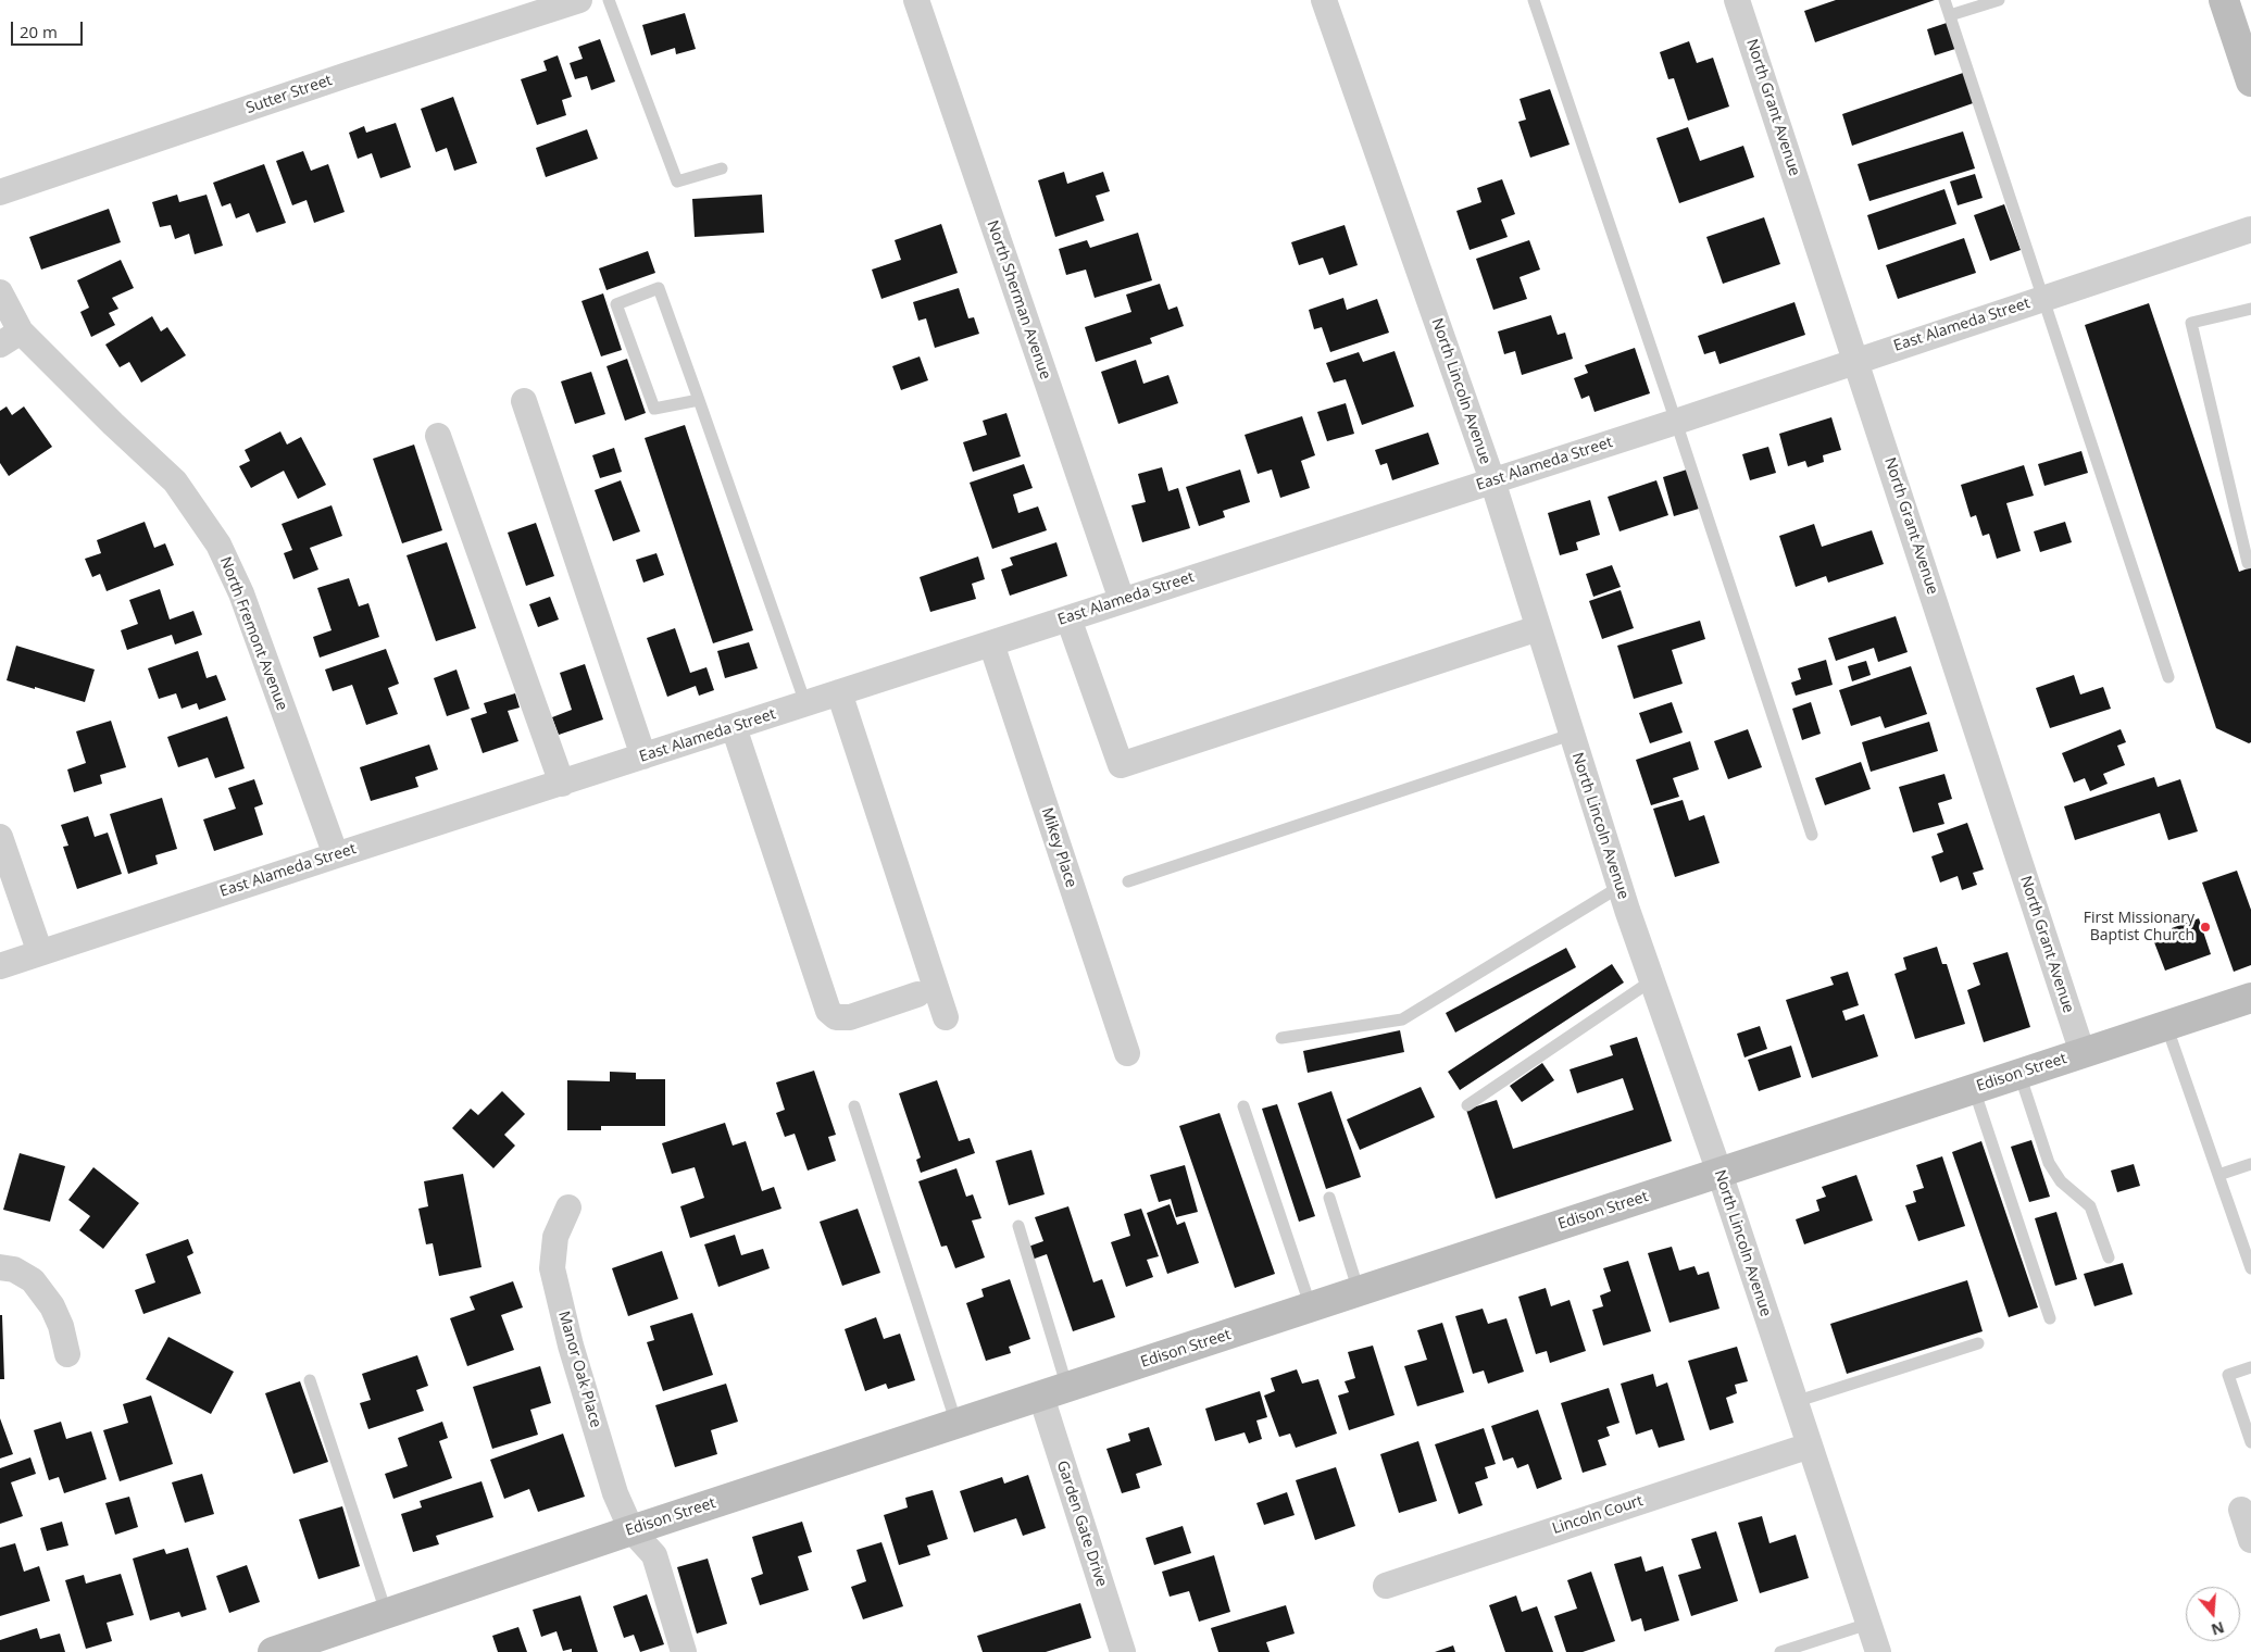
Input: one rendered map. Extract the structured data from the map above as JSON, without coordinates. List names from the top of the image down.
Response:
{
  "streets": {
    "street": [
      "Sutter Street",
      "North Grant Avenue",
      "North Sherman Avenue",
      "East Alameda Street",
      "North Lincoln Avenue",
      "North Fremont Avenue",
      "Mikey Place",
      "Edison Street",
      "Manor Oak Place",
      "Lincoln Court",
      "Garden Gate Drive"
    ]
  },
  "crossings": [
    ["North Grant Avenue", "East Alameda Street"],
    ["North Grant Avenue", "Edison Street"],
    ["North Sherman Avenue", "East Alameda Street"],
    ["East Alameda Street", "North Lincoln Avenue"],
    ["East Alameda Street", "North Fremont Avenue"],
    ["East Alameda Street", "Mikey Place"],
    ["North Lincoln Avenue", "Edison Street"],
    ["North Lincoln Avenue", "Lincoln Court"],
    ["Edison Street", "Manor Oak Place"],
    ["Edison Street", "Garden Gate Drive"]
  ],
  "places": ["First Missionary Baptist Church"],
  "scale_bar": "20 m",
  "north": "bottom"
}
